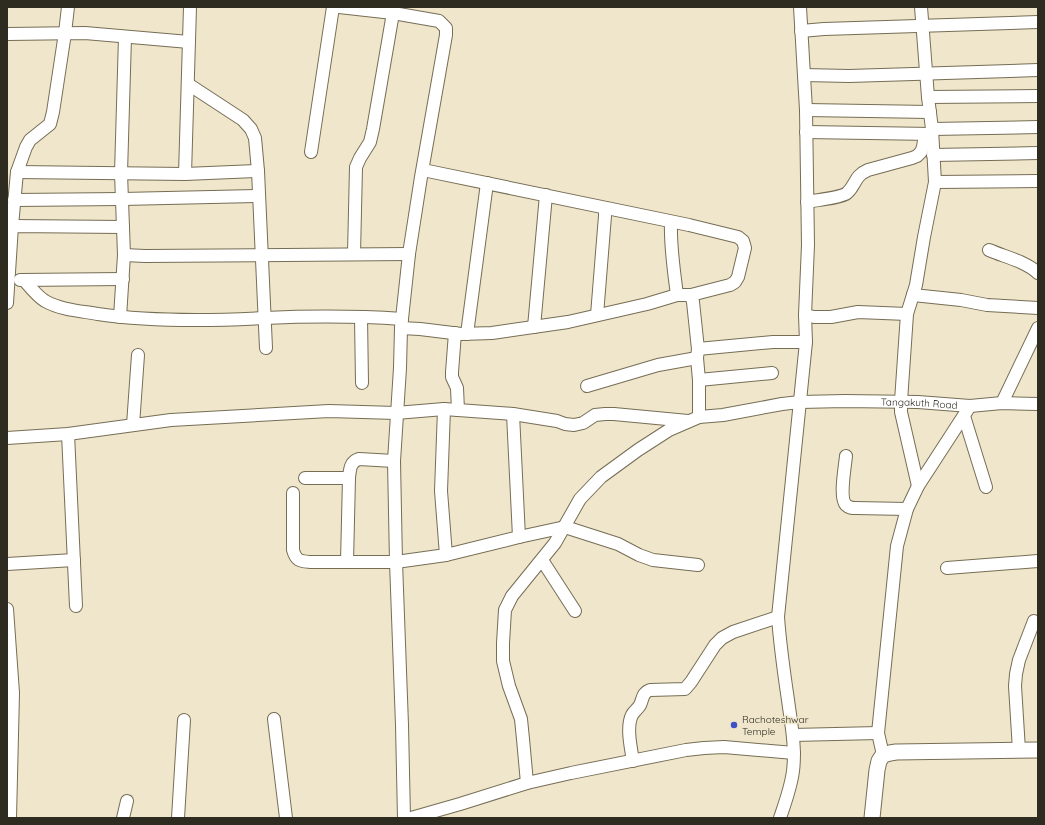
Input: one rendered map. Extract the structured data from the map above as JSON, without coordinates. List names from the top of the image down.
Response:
{
  "streets": {
    "street": ["Tangakuth Road"]
  },
  "places": ["Rachoteshwar Temple"]
}
